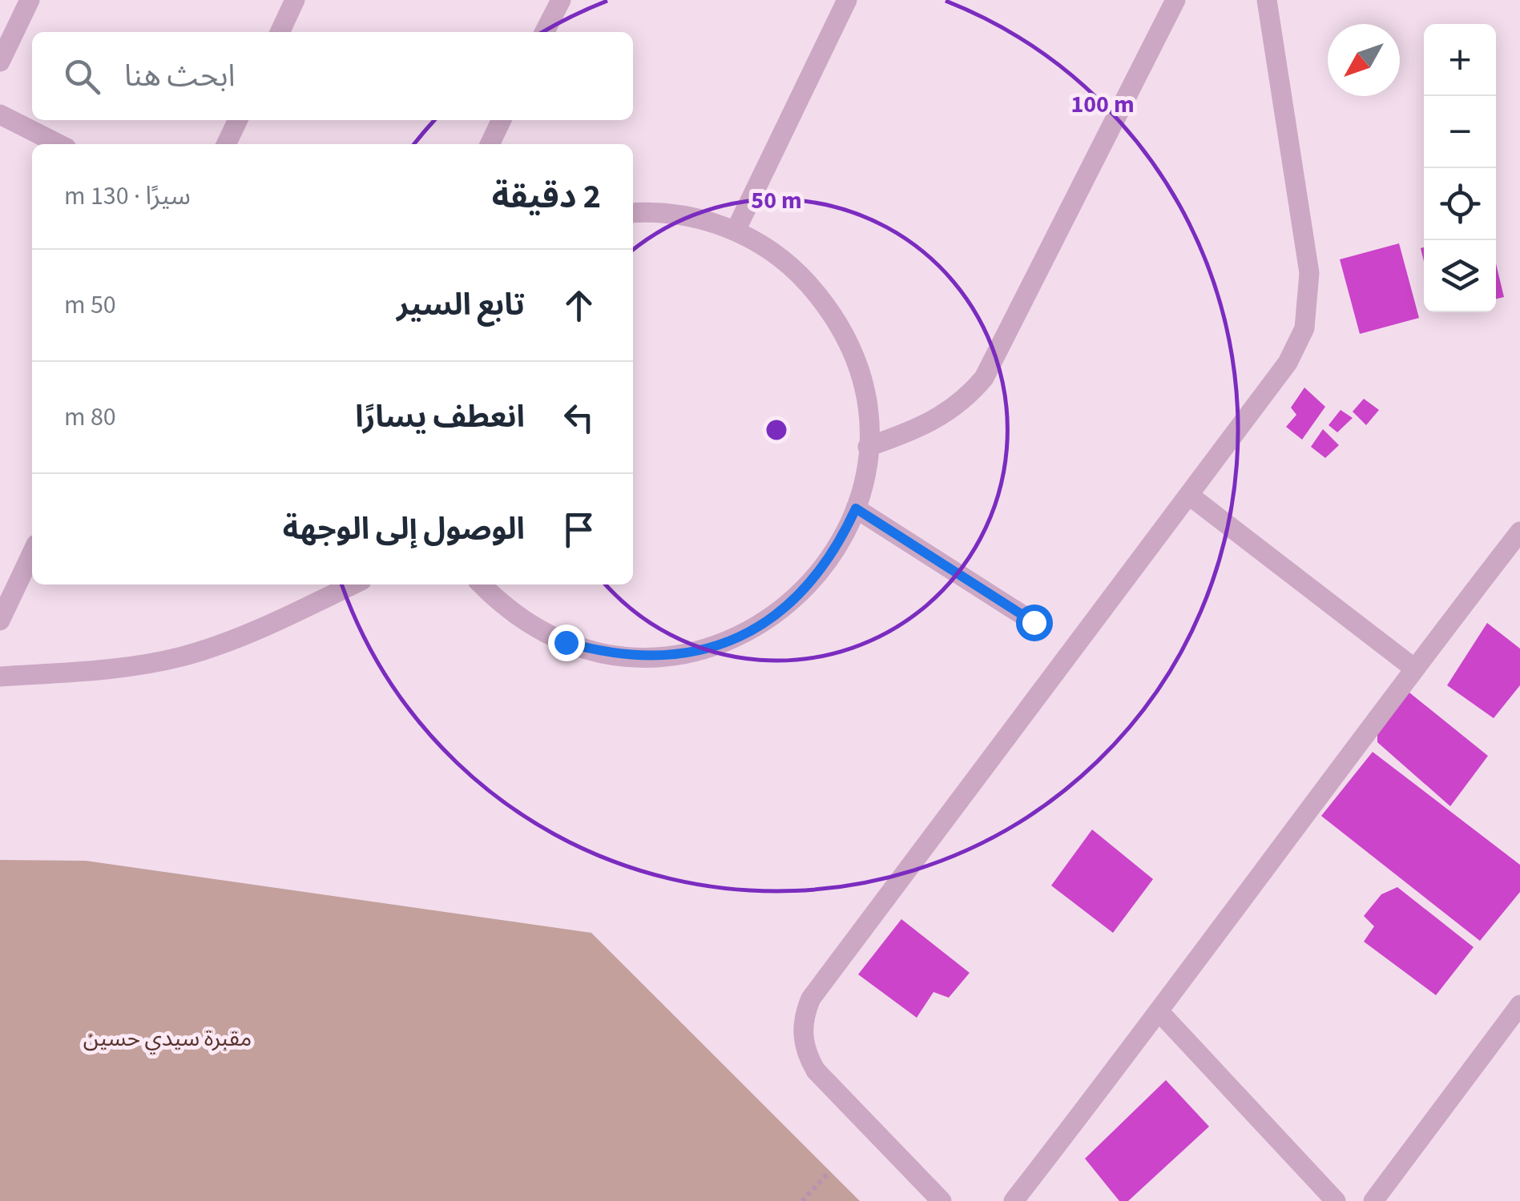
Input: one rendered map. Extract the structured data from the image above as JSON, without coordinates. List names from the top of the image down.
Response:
{
  "parks": ["مقبرة سيدي حسين"],
  "north": "bottom left",
  "page": {
    "map_buttons": ["+", "−"],
    "search": "ابحث هنا",
    "heading": ["2 دقيقة", "سيرًا · 130 m"],
    "list": [
      ["تابع السير", "50 m"],
      ["انعطف يسارًا", "80 m"],
      "الوصول إلى الوجهة"
    ]
  },
  "rings": ["100 m", "50 m"]
}
